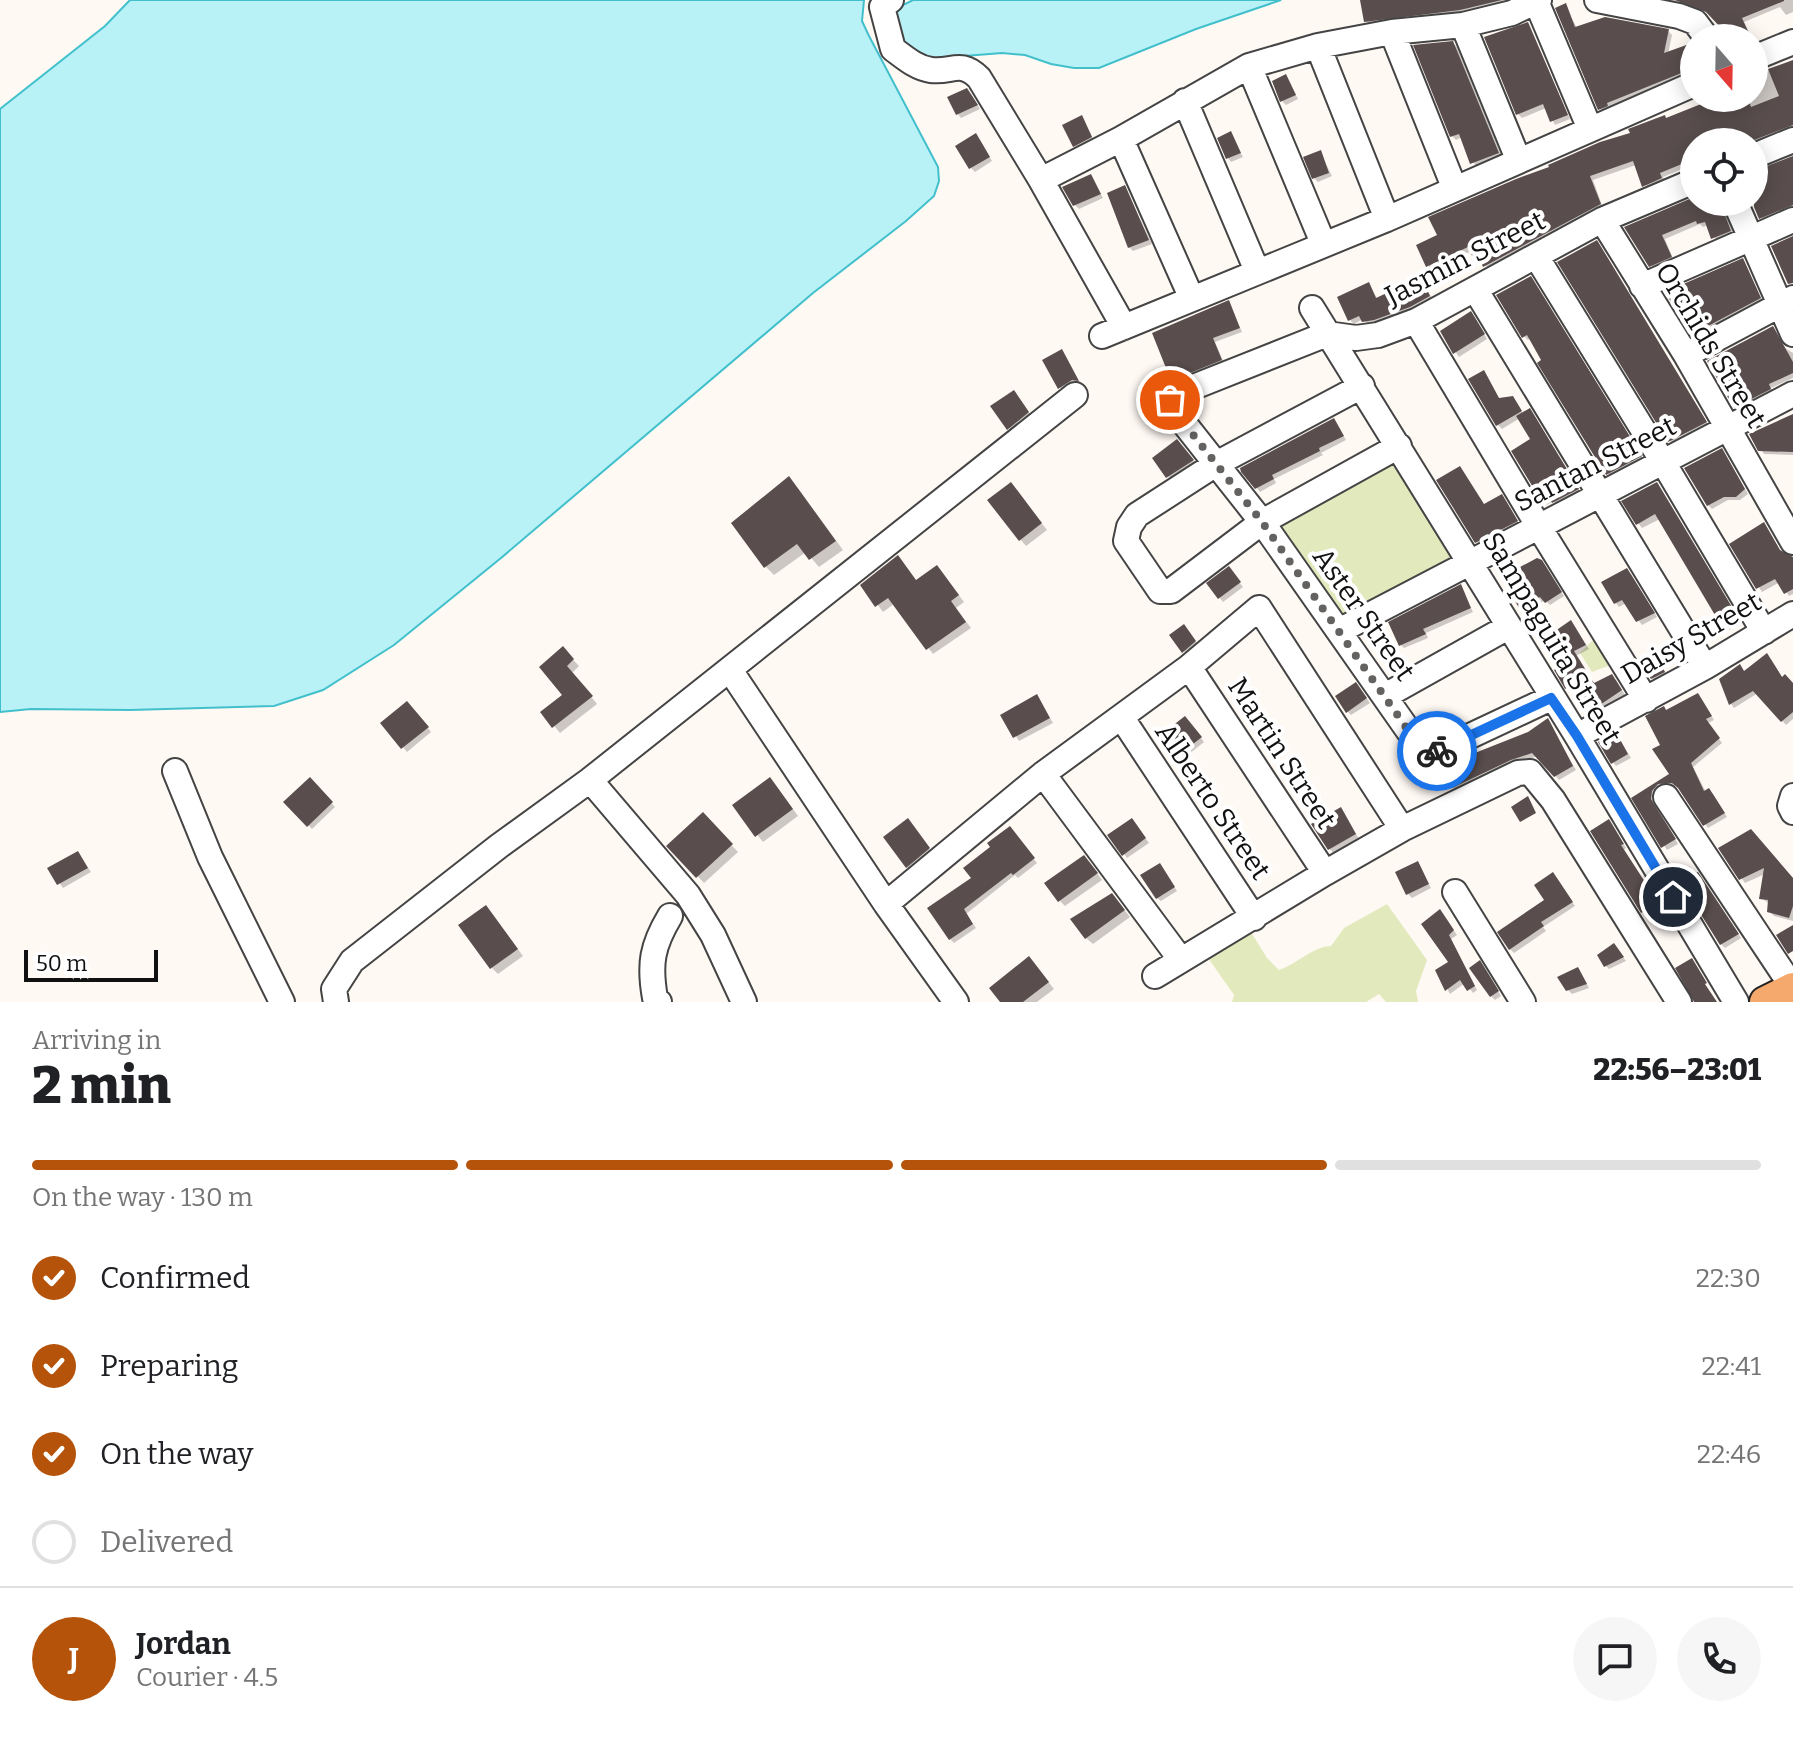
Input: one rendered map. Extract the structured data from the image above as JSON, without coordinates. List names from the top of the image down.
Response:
{
  "streets": {
    "street": [
      "Jasmin Street",
      "Orchids Street",
      "Santan Street",
      "Aster Street",
      "Sampaguita Street",
      "Daisy Street",
      "Martin Street",
      "Alberto Street"
    ]
  },
  "crossings": [
    ["Jasmin Street", "Orchids Street"],
    ["Jasmin Street", "Aster Street"],
    ["Jasmin Street", "Sampaguita Street"],
    ["Orchids Street", "Santan Street"],
    ["Santan Street", "Aster Street"],
    ["Santan Street", "Sampaguita Street"],
    ["Aster Street", "Sampaguita Street"],
    ["Sampaguita Street", "Daisy Street"]
  ],
  "scale_bar": "50 m",
  "north": "bottom",
  "page": {
    "scale": "50 m",
    "heading": ["2 min", "Arriving in", "22:56–23:01"],
    "panel": ["Jordan", "Courier · 4.5"],
    "bar": "On the way · 130 m",
    "list": [
      ["Confirmed", "22:30"],
      ["Preparing", "22:41"],
      ["On the way", "22:46"],
      "Delivered"
    ],
    "round": "J"
  }
}
